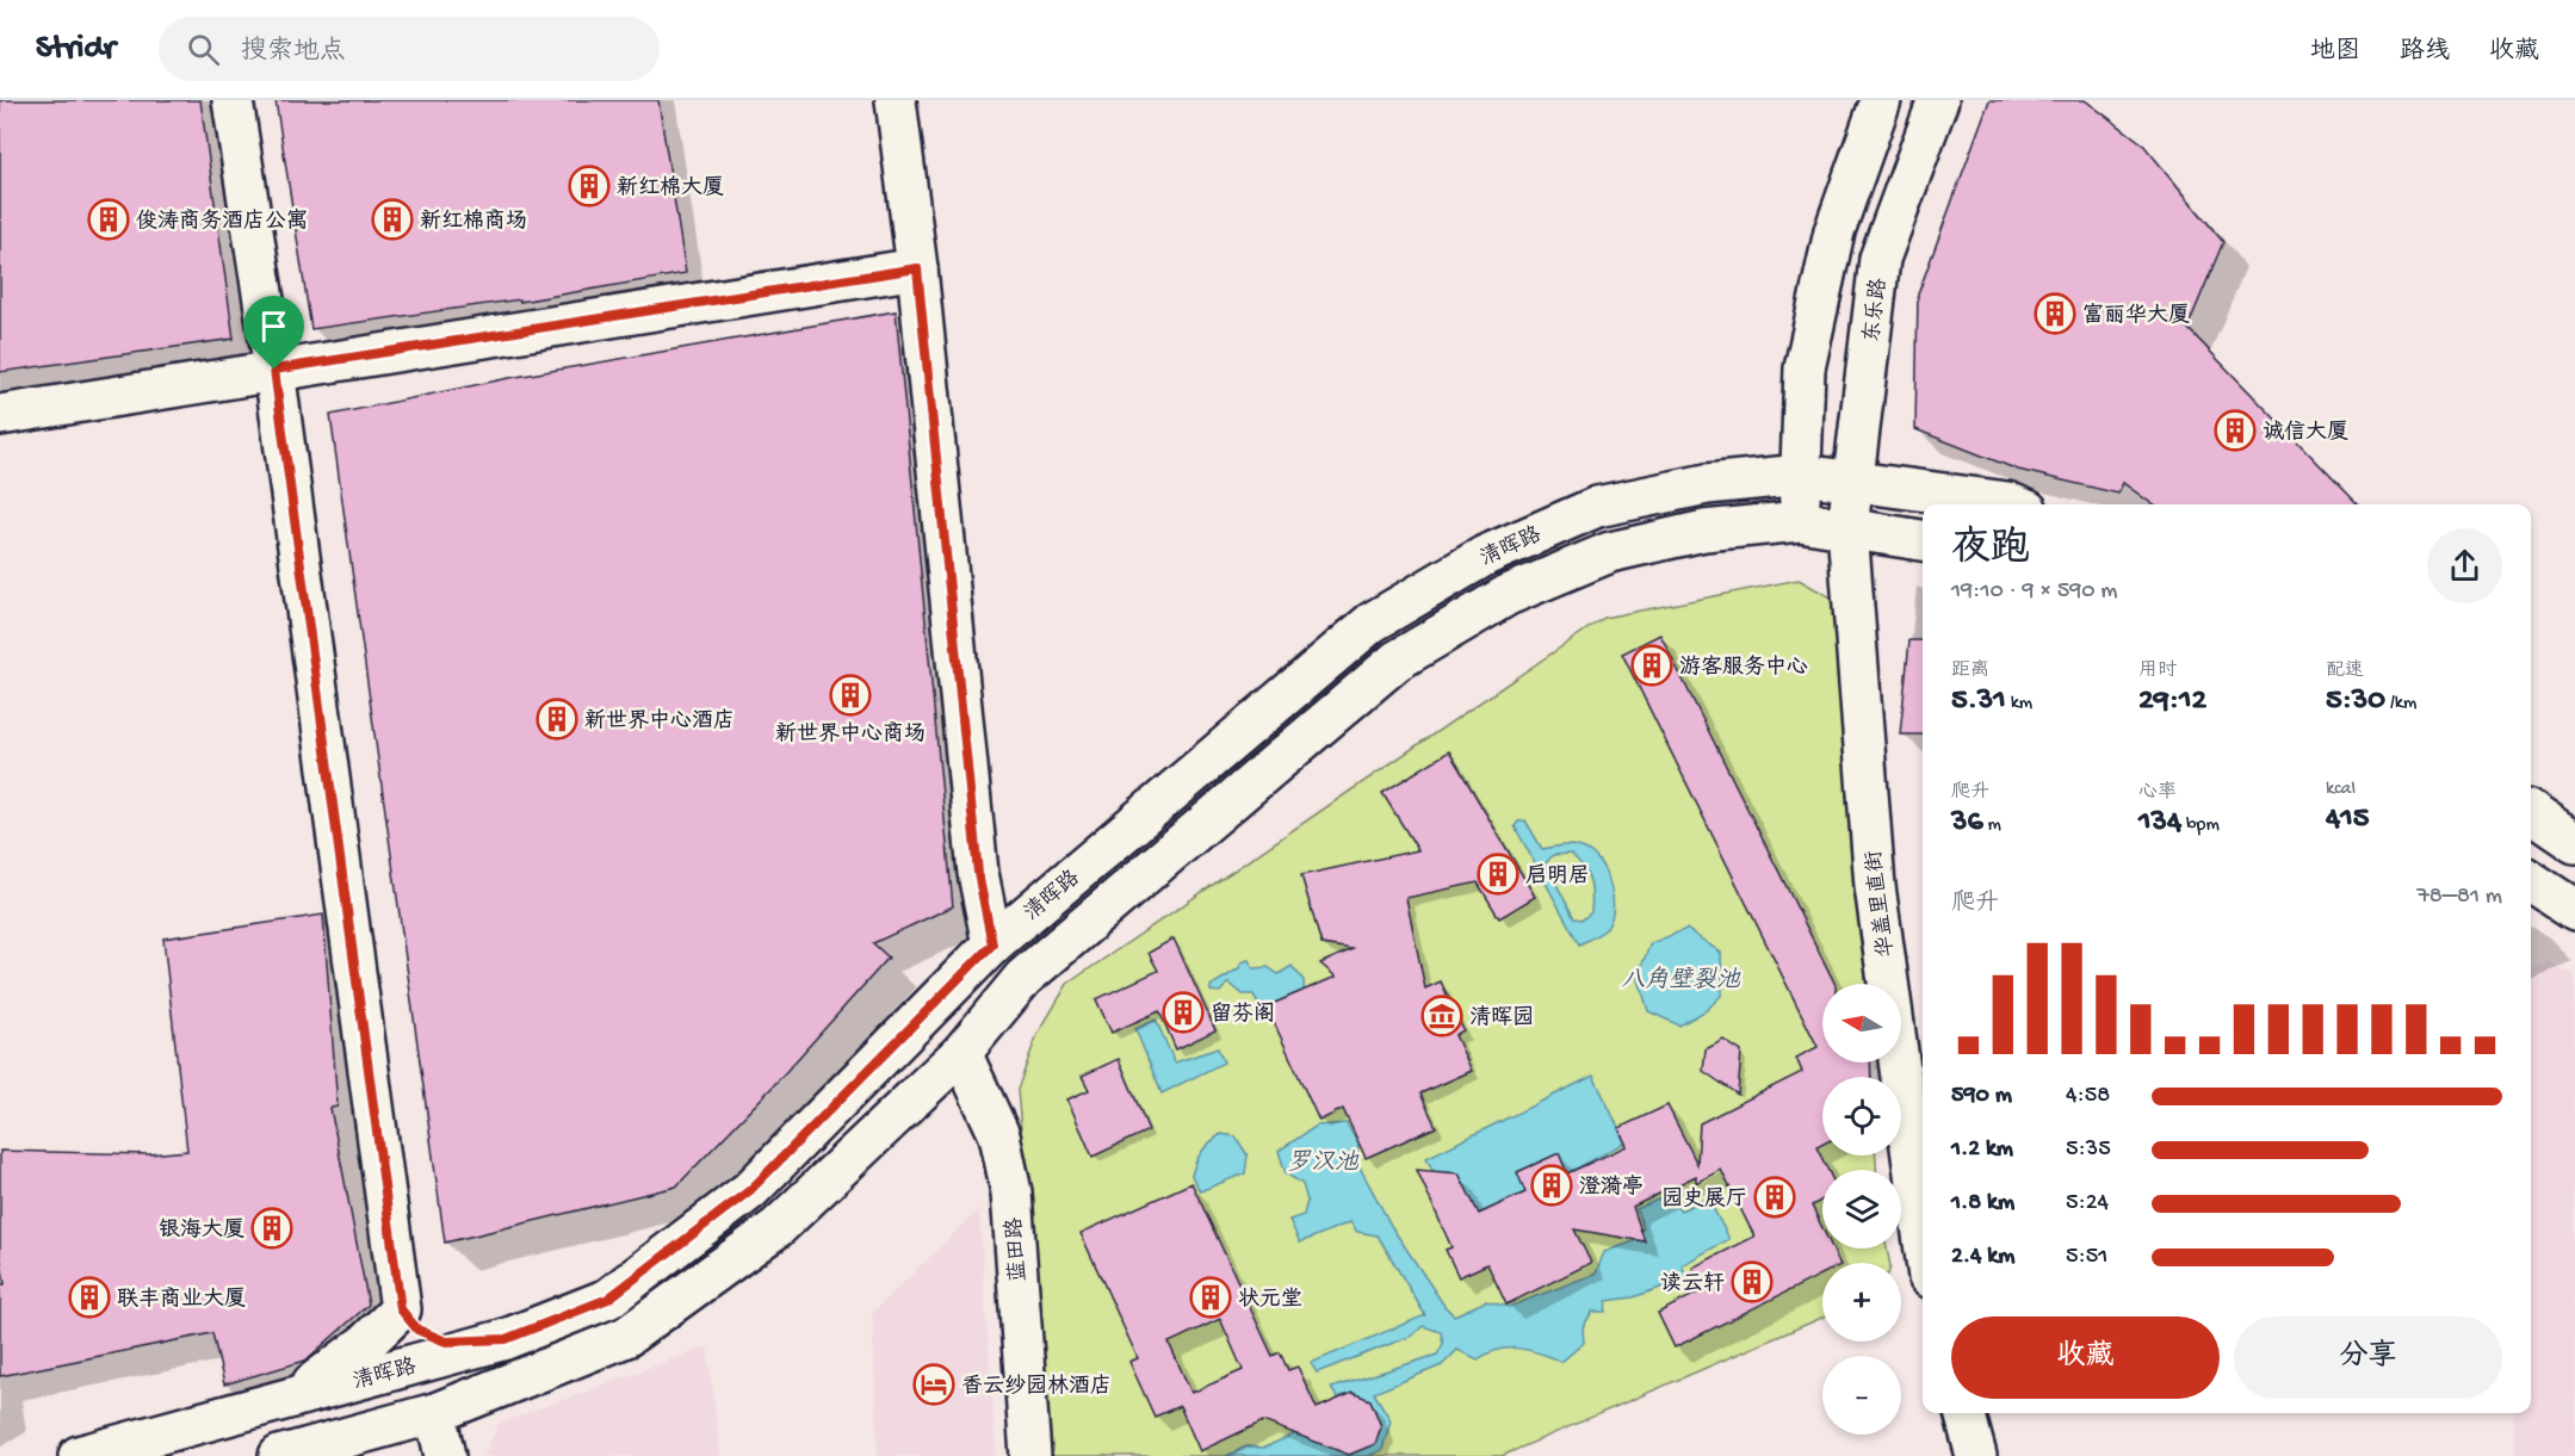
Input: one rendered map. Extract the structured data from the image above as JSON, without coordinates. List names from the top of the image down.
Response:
{
  "streets": {
    "street": [
      "东乐路",
      "清晖路",
      "华盖里直街",
      "蓝田路"
    ]
  },
  "crossings": [
    ["东乐路", "清晖路"],
    ["东乐路", "华盖里直街"],
    ["清晖路", "华盖里直街"],
    ["清晖路", "蓝田路"]
  ],
  "water": ["八角壁裂池", "罗汉池"],
  "places": {
    "building": [
      "新红棉大厦",
      "俊涛商务酒店公寓",
      "新红棉商场",
      "富丽华大厦",
      "诚信大厦",
      "游客服务中心",
      "新世界中心商场",
      "新世界中心酒店",
      "启明居",
      "留芬阁",
      "澄漪亭",
      "园史展厅",
      "银海大厦",
      "读云轩",
      "联丰商业大厦",
      "状元堂"
    ],
    "museum": ["清晖园"],
    "hotel": ["香云纱园林酒店"]
  },
  "north": "left",
  "page": {
    "header": "Stridr",
    "search": "搜索地点",
    "nav": ["地图", "路线", "收藏"],
    "heading": ["夜跑", "19:10 · 9 × 590 m"],
    "stats": [
      ["距离", "5.31 km"],
      ["用时", "29:12"],
      ["配速", "5:30 /km"],
      ["爬升", "36 m"],
      ["心率", "134 bpm"],
      ["kcal", "415"]
    ],
    "chart": ["爬升", "78–81 m"],
    "map_buttons": ["+", "−"],
    "list": [
      {
        "name": "590 m",
        "note": "4:58"
      },
      {
        "name": "1.2 km",
        "note": "5:35"
      },
      {
        "name": "1.8 km",
        "note": "5:24"
      },
      {
        "name": "2.4 km",
        "note": "5:51"
      }
    ],
    "buttons": ["收藏", "分享"]
  }
}
